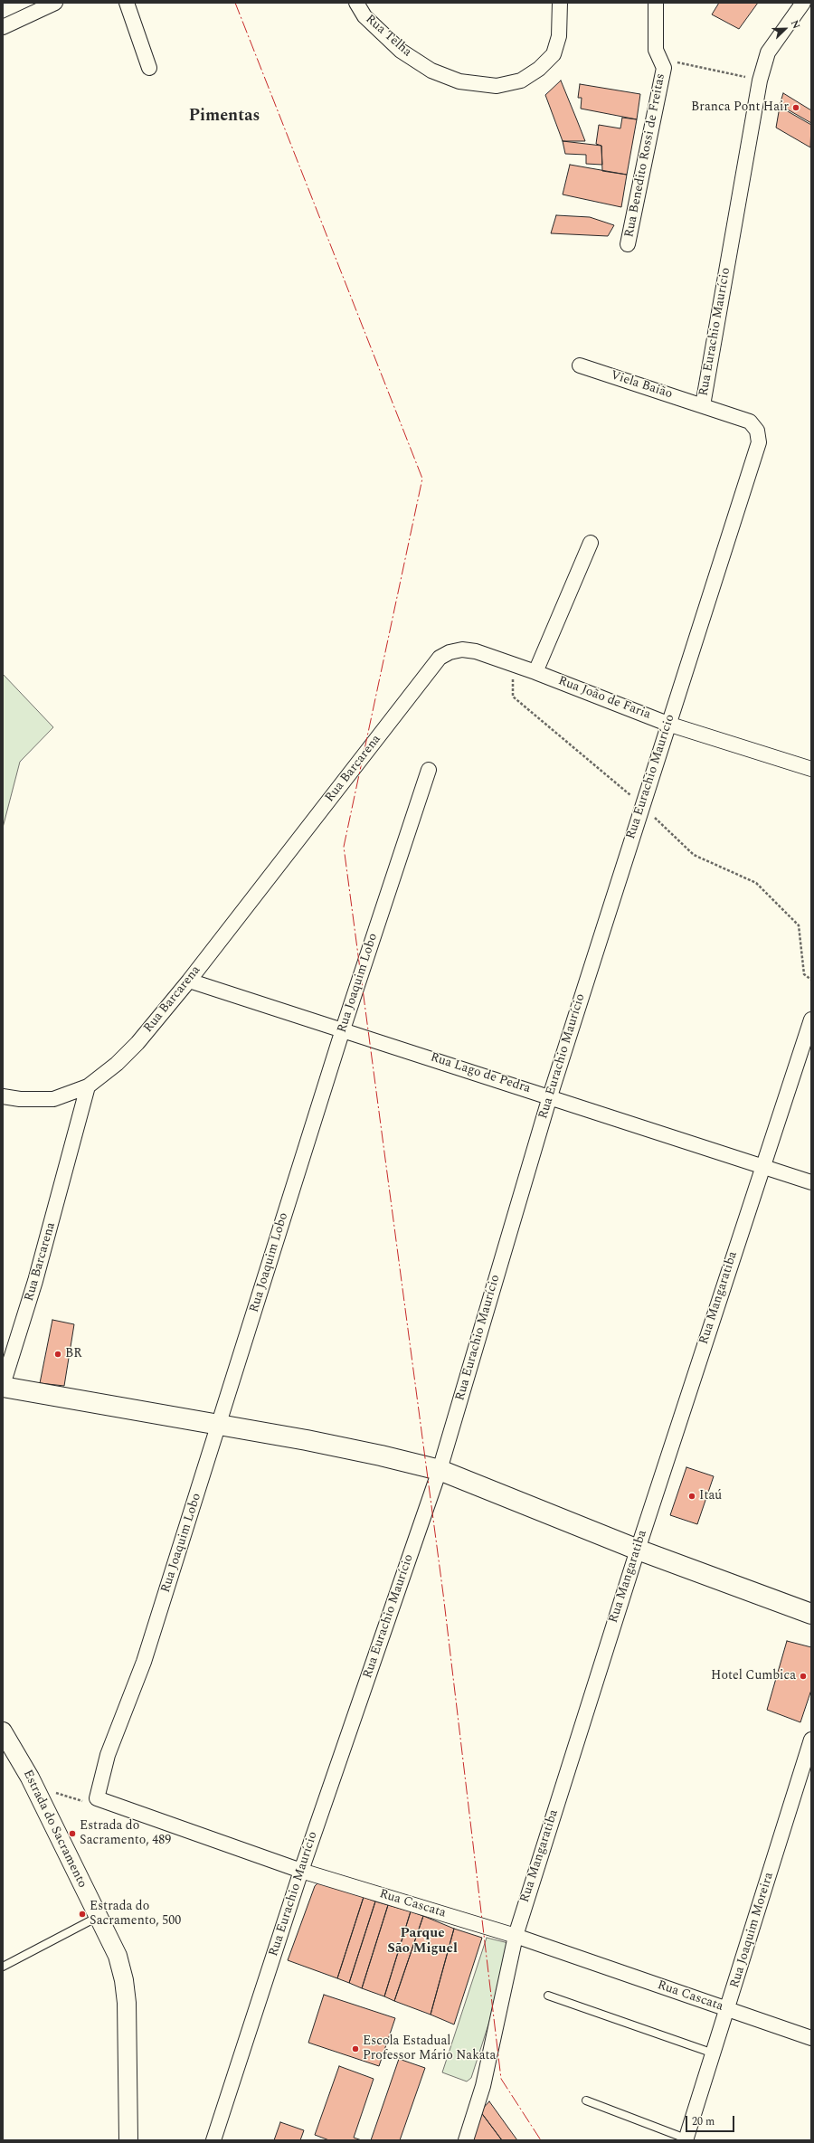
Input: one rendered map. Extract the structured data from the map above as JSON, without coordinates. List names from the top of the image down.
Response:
{
  "streets": {
    "street": [
      "Rua Telha",
      "Rua Benedito Rossi de Freitas",
      "Rua Eurachio Maurício",
      "Viela Baião",
      "Rua João de Faria",
      "Rua Barcarena",
      "Rua Joaquim Lobo",
      "Rua Lago de Pedra",
      "Rua Mangaratiba",
      "Estrada do Sacramento",
      "Rua Cascata",
      "Rua Joaquim Moreira"
    ]
  },
  "crossings": [
    ["Rua Eurachio Maurício", "Viela Baião"],
    ["Rua Eurachio Maurício", "Rua João de Faria"],
    ["Rua Eurachio Maurício", "Rua Lago de Pedra"],
    ["Rua Eurachio Maurício", "Rua Cascata"],
    ["Rua João de Faria", "Rua Barcarena"],
    ["Rua Barcarena", "Rua Lago de Pedra"],
    ["Rua Joaquim Lobo", "Rua Lago de Pedra"],
    ["Rua Joaquim Lobo", "Rua Cascata"],
    ["Rua Lago de Pedra", "Rua Mangaratiba"],
    ["Rua Mangaratiba", "Rua Cascata"],
    ["Rua Cascata", "Rua Joaquim Moreira"]
  ],
  "districts": ["Pimentas", "Parque São Miguel"],
  "places": [
    "Branca Pont Hair",
    "BR",
    "Itaú",
    "Hotel Cumbica",
    "Estrada do Sacramento, 489",
    "Estrada do Sacramento, 500",
    "Escola Estadual Professor Mário Nakata"
  ],
  "scale_bar": "20 m",
  "north": "top right"
}
